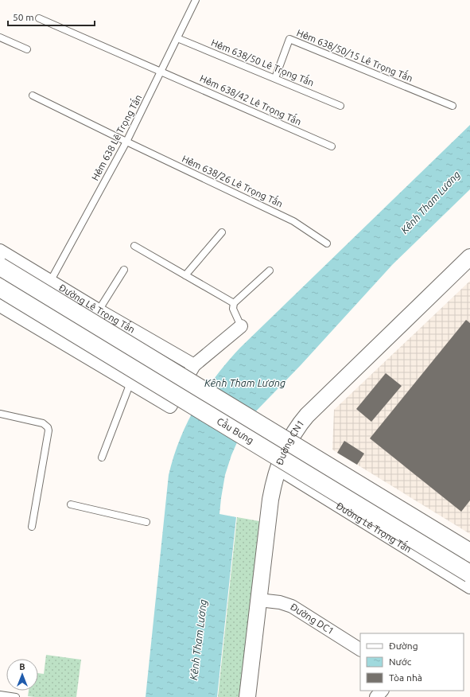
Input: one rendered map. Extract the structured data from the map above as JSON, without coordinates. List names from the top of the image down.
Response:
{
  "streets": {
    "main road": ["Cầu Bưng"],
    "street": ["Đường Lê Trọng Tấn", "Đường CN1", "Đường DC1"],
    "lane": [
      "Hẻm 638/50/15 Lê Trọng Tấn",
      "Hẻm 638/50 Lê Trọng Tấn",
      "Hẻm 638/42 Lê Trọng Tấn",
      "Hẻm 638 Lê Trọng Tấn",
      "Hẻm 638/26 Lê Trọng Tấn"
    ]
  },
  "crossings": [
    ["Hẻm 638/50/15 Lê Trọng Tấn", "Hẻm 638/50 Lê Trọng Tấn"],
    ["Hẻm 638/50 Lê Trọng Tấn", "Hẻm 638 Lê Trọng Tấn"],
    ["Hẻm 638/42 Lê Trọng Tấn", "Hẻm 638 Lê Trọng Tấn"],
    ["Hẻm 638 Lê Trọng Tấn", "Hẻm 638/26 Lê Trọng Tấn"],
    ["Hẻm 638 Lê Trọng Tấn", "Đường Lê Trọng Tấn"],
    ["Đường Lê Trọng Tấn", "Đường CN1"],
    ["Đường CN1", "Đường DC1"]
  ],
  "water": ["Kênh Tham Lương"],
  "legend": ["Đường", "Nước", "Tòa nhà"],
  "scale_bar": "50 m",
  "north": "top"
}
